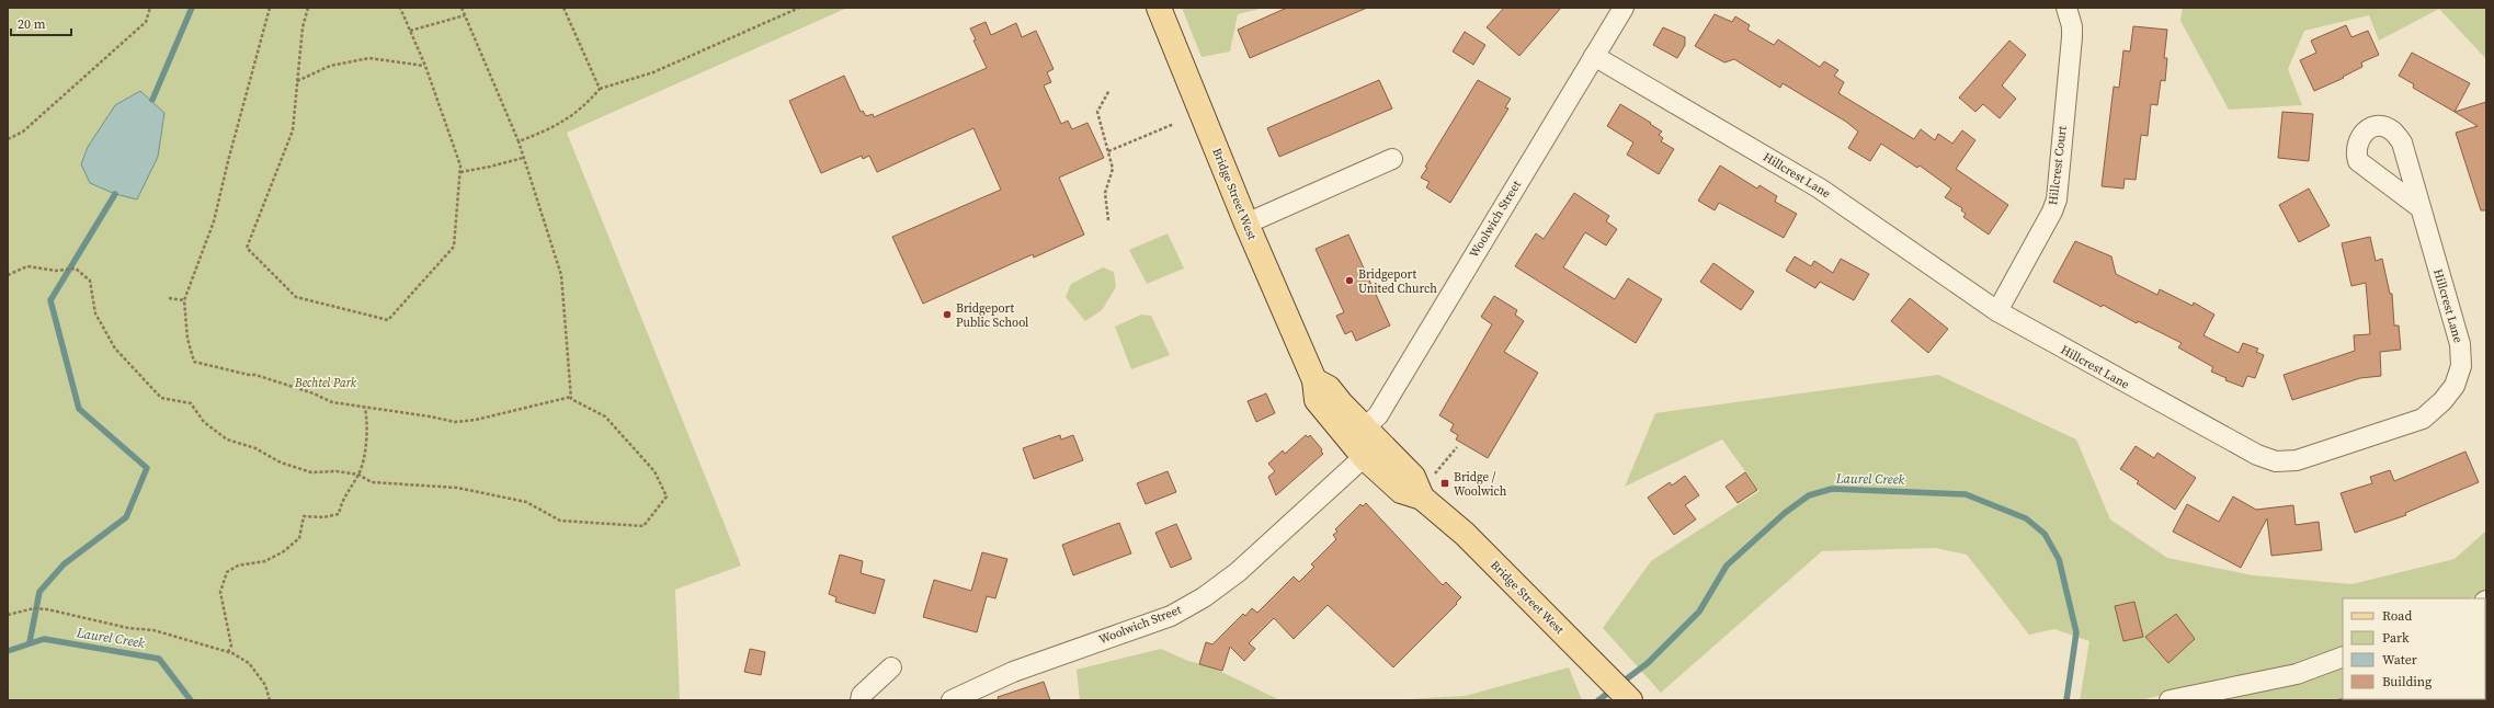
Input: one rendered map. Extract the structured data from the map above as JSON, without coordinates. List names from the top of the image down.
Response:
{
  "streets": {
    "main road": ["Bridge Street West"],
    "street": ["Hillcrest Court", "Hillcrest Lane", "Woolwich Street"]
  },
  "crossings": [
    ["Hillcrest Court", "Hillcrest Lane"],
    ["Hillcrest Lane", "Woolwich Street"],
    ["Bridge Street West", "Woolwich Street"]
  ],
  "water": ["Laurel Creek"],
  "parks": ["Bechtel Park"],
  "places": {
    "other": ["Bridgeport United Church", "Bridgeport Public School"],
    "transit": ["Bridge / Woolwich"]
  },
  "legend": [
    "Road",
    "Park",
    "Water",
    "Building"
  ],
  "scale_bar": "20 m"
}
